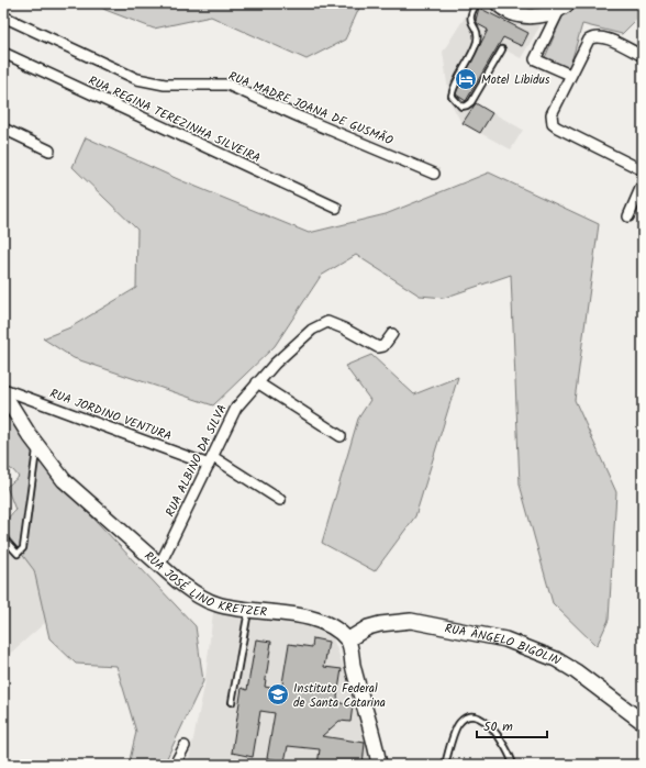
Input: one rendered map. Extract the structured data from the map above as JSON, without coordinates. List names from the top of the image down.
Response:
{
  "streets": {
    "street": [
      "RUA MADRE JOANA DE GUSMÃO",
      "RUA REGINA TEREZINHA SILVEIRA",
      "RUA JORDINO VENTURA",
      "RUA ALBINO DA SILVA",
      "RUA JOSÉ LINO KRETZER",
      "RUA ÂNGELO BIGOLIN"
    ]
  },
  "crossings": [
    ["RUA JORDINO VENTURA", "RUA ALBINO DA SILVA"],
    ["RUA ALBINO DA SILVA", "RUA JOSÉ LINO KRETZER"],
    ["RUA JOSÉ LINO KRETZER", "RUA ÂNGELO BIGOLIN"]
  ],
  "places": {
    "hotel": ["Motel Libidus"],
    "school or university": ["Instituto Federal de Santa Catarina"]
  },
  "scale_bar": "50 m"
}
